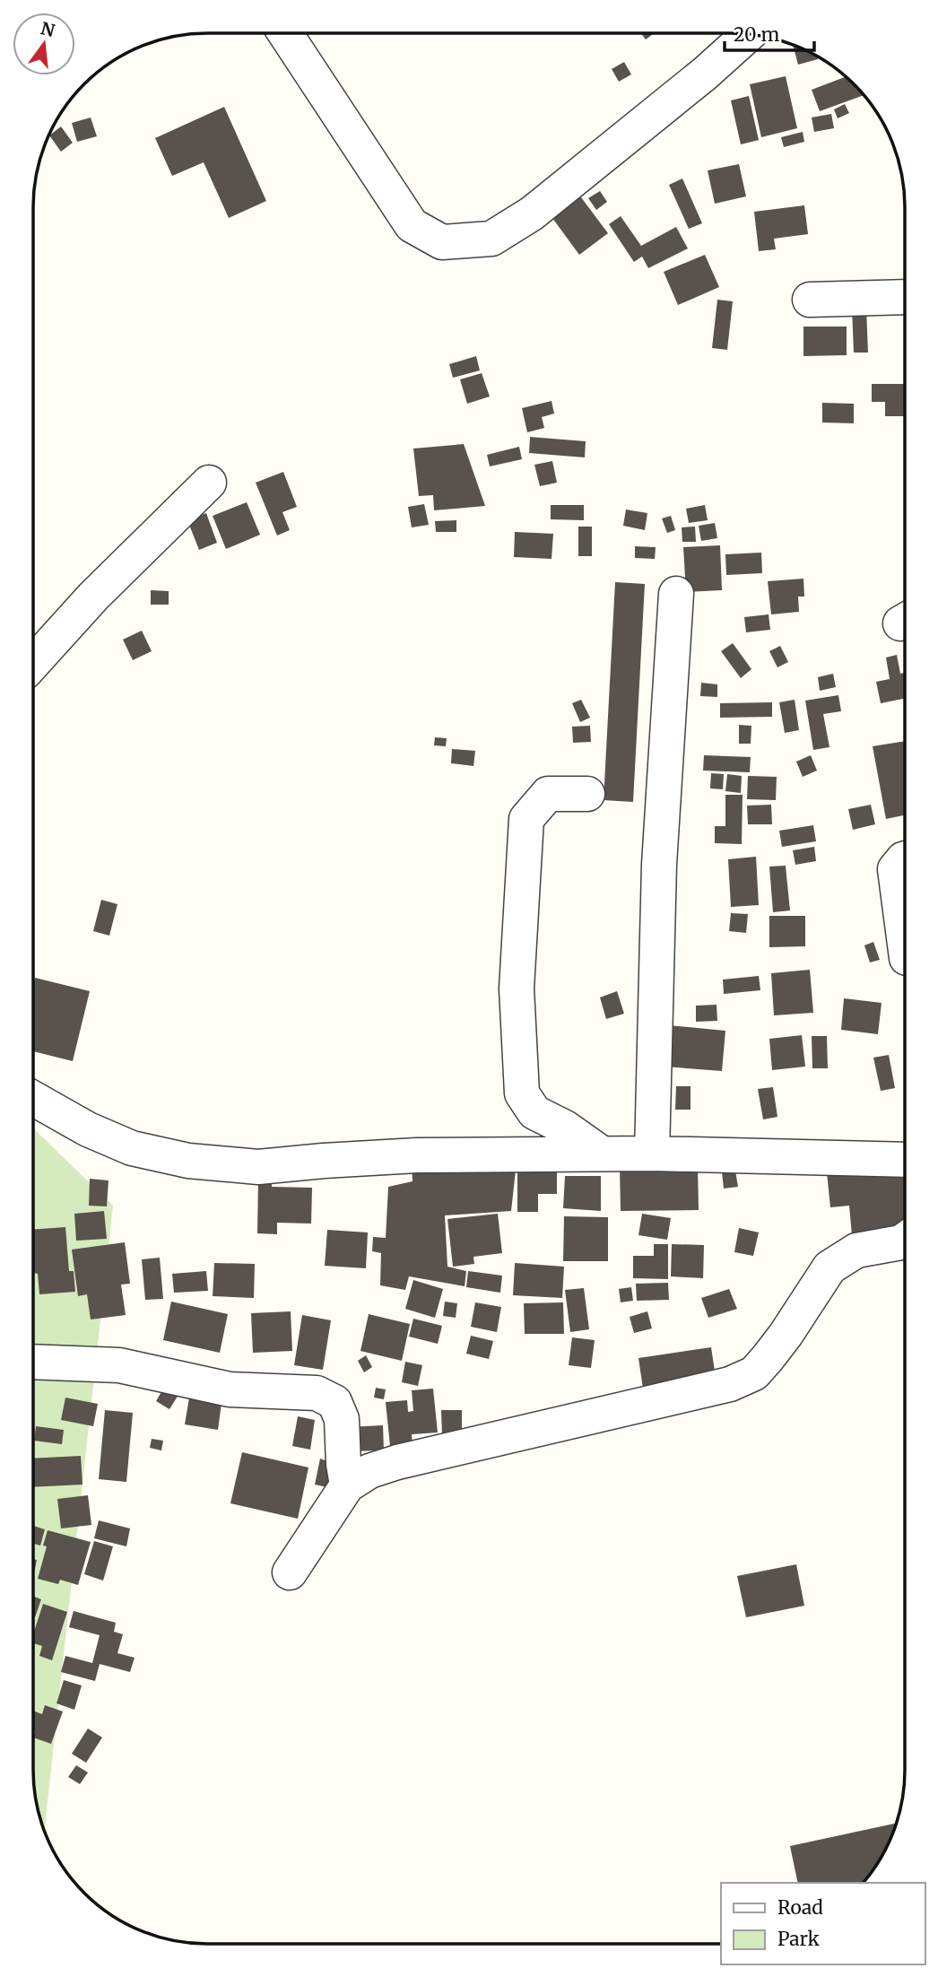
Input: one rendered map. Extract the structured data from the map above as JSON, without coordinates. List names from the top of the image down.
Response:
{
  "legend": ["Road", "Park"],
  "scale_bar": "20 m",
  "north": "top"
}
